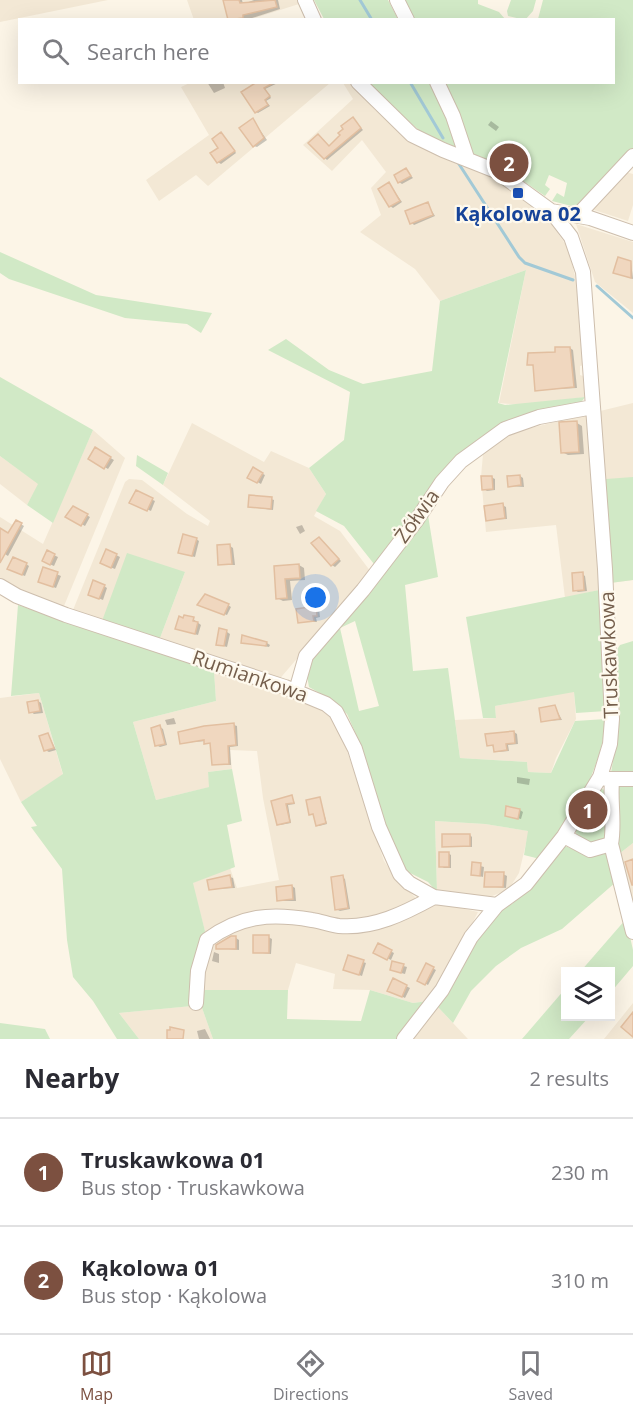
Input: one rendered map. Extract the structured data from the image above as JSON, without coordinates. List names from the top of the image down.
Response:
{
  "streets": {
    "street": ["Żółwia", "Truskawkowa", "Rumiankowa"]
  },
  "crossings": [
    ["Żółwia", "Truskawkowa"],
    ["Żółwia", "Rumiankowa"],
    ["Truskawkowa", "Rumiankowa"]
  ],
  "places": {
    "transit": ["Kąkolowa 02"]
  },
  "page": {
    "search": "Search here",
    "pins": ["2", "1"],
    "heading": ["Nearby", "2 results"],
    "list": [
      {
        "mark": "1",
        "name": "Truskawkowa 01",
        "note": "Bus stop · Truskawkowa",
        "value": "230 m"
      },
      {
        "mark": "2",
        "name": "Kąkolowa 01",
        "note": "Bus stop · Kąkolowa",
        "value": "310 m"
      }
    ],
    "nav": ["Map", "Directions", "Saved"]
  }
}
